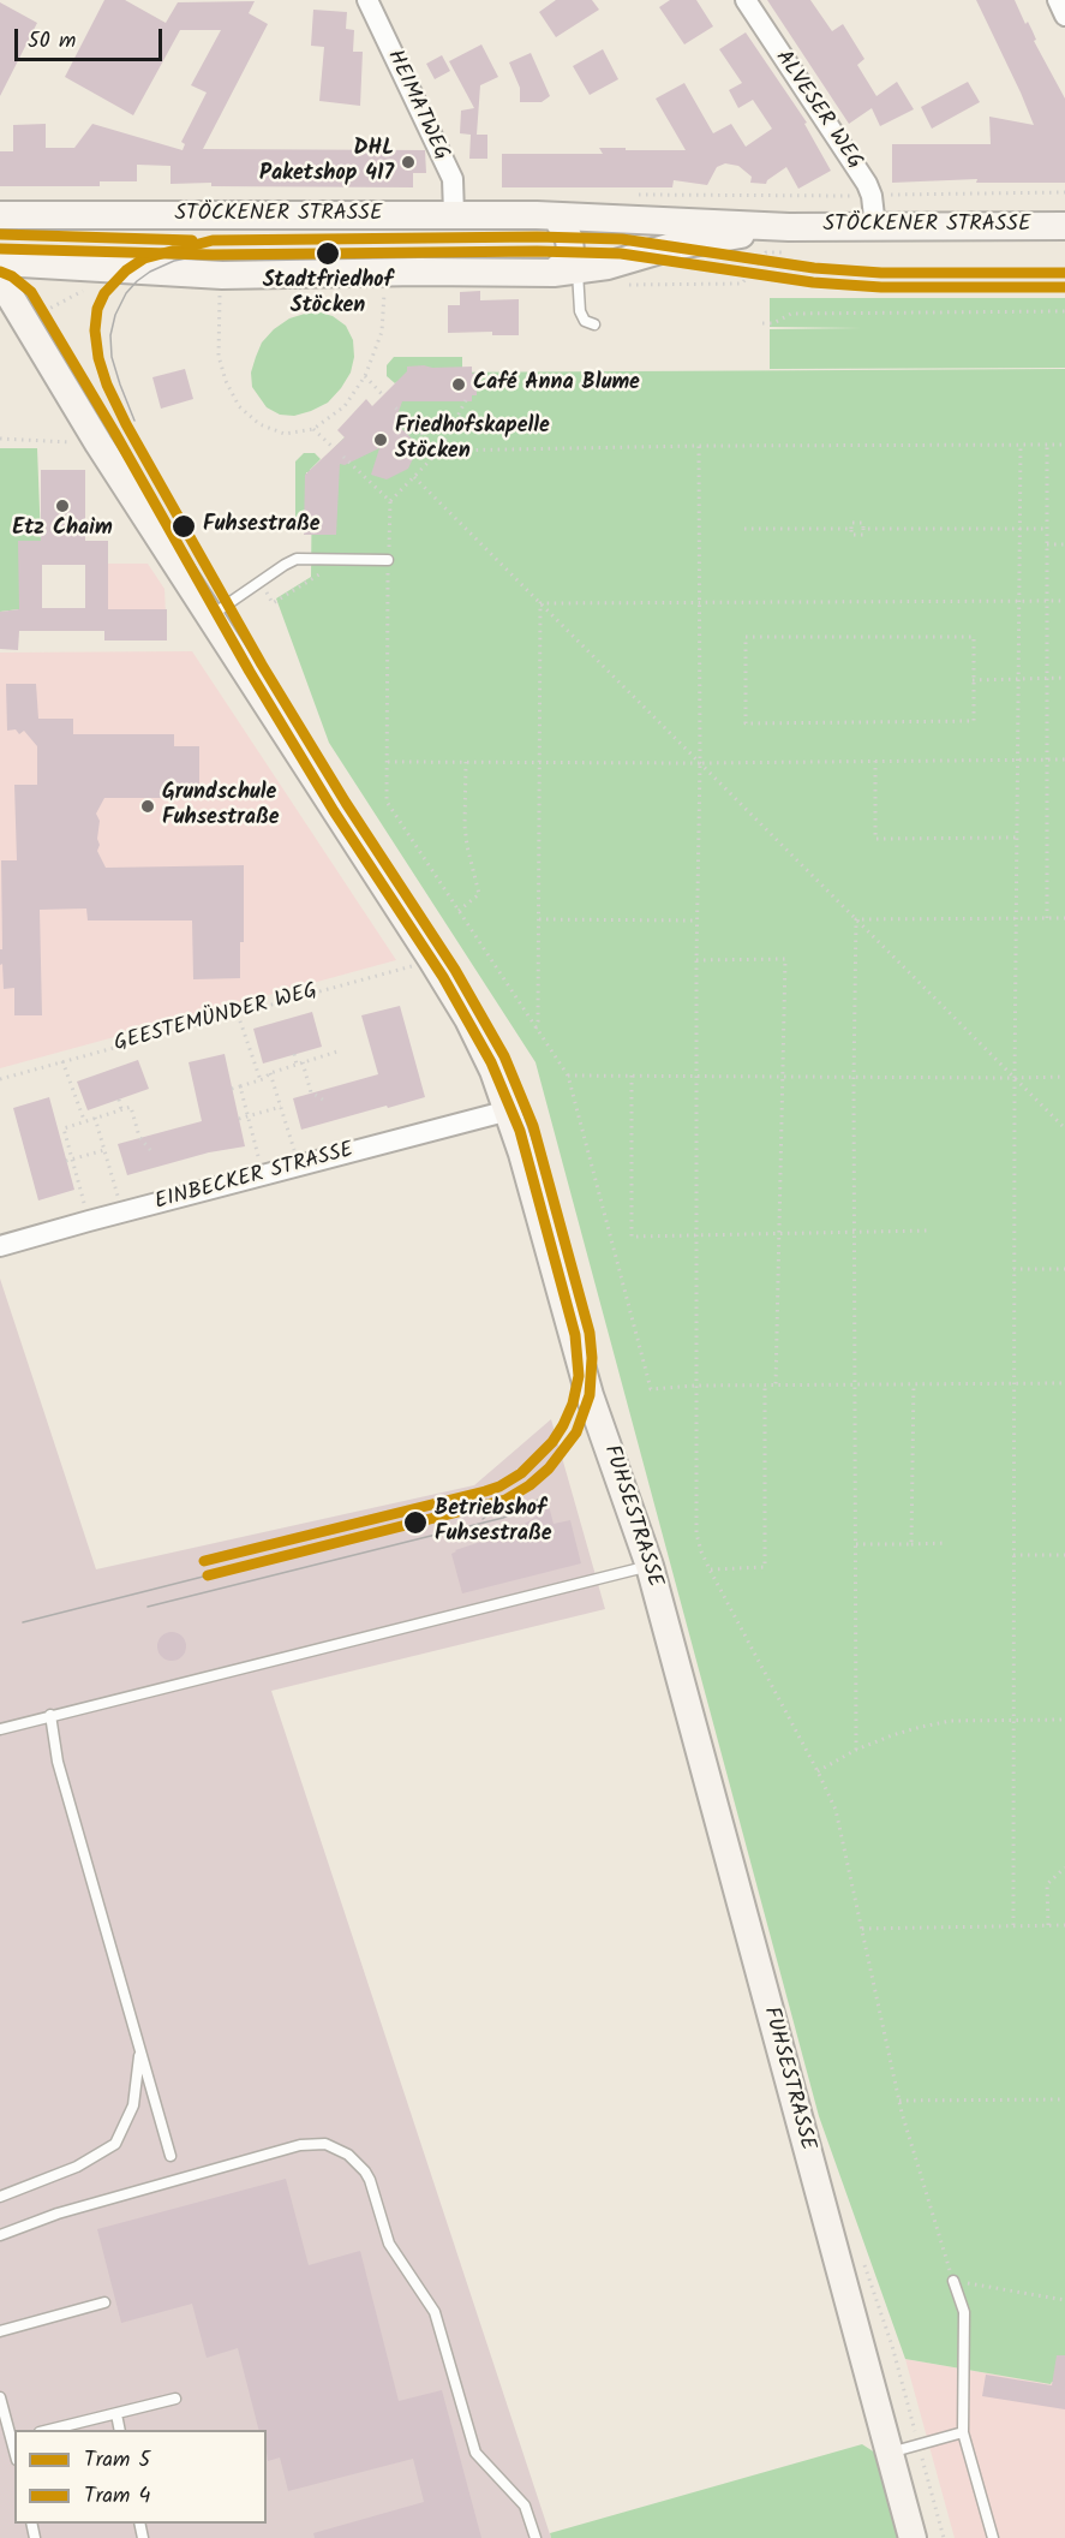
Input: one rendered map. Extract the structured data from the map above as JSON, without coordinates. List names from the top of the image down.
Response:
{
  "streets": {
    "street": [
      "HEIMATWEG",
      "ALVESER WEG",
      "STÖCKENER STRASSE",
      "EINBECKER STRASSE",
      "FUHSESTRASSE"
    ],
    "path": ["GEESTEMÜNDER WEG"]
  },
  "crossings": [
    ["HEIMATWEG", "STÖCKENER STRASSE"],
    ["ALVESER WEG", "STÖCKENER STRASSE"],
    ["GEESTEMÜNDER WEG", "FUHSESTRASSE"],
    ["EINBECKER STRASSE", "FUHSESTRASSE"]
  ],
  "places": [
    "DHL Paketshop 417",
    "Stadtfriedhof Stöcken",
    "Café Anna Blume",
    "Friedhofskapelle Stöcken",
    "Etz Chaim",
    "Fuhsestraße",
    "Grundschule Fuhsestraße",
    "Betriebshof Fuhsestraße"
  ],
  "lines": ["tram line 5", "tram line 4"],
  "legend": ["Tram 5", "Tram 4"],
  "scale_bar": "50 m"
}
